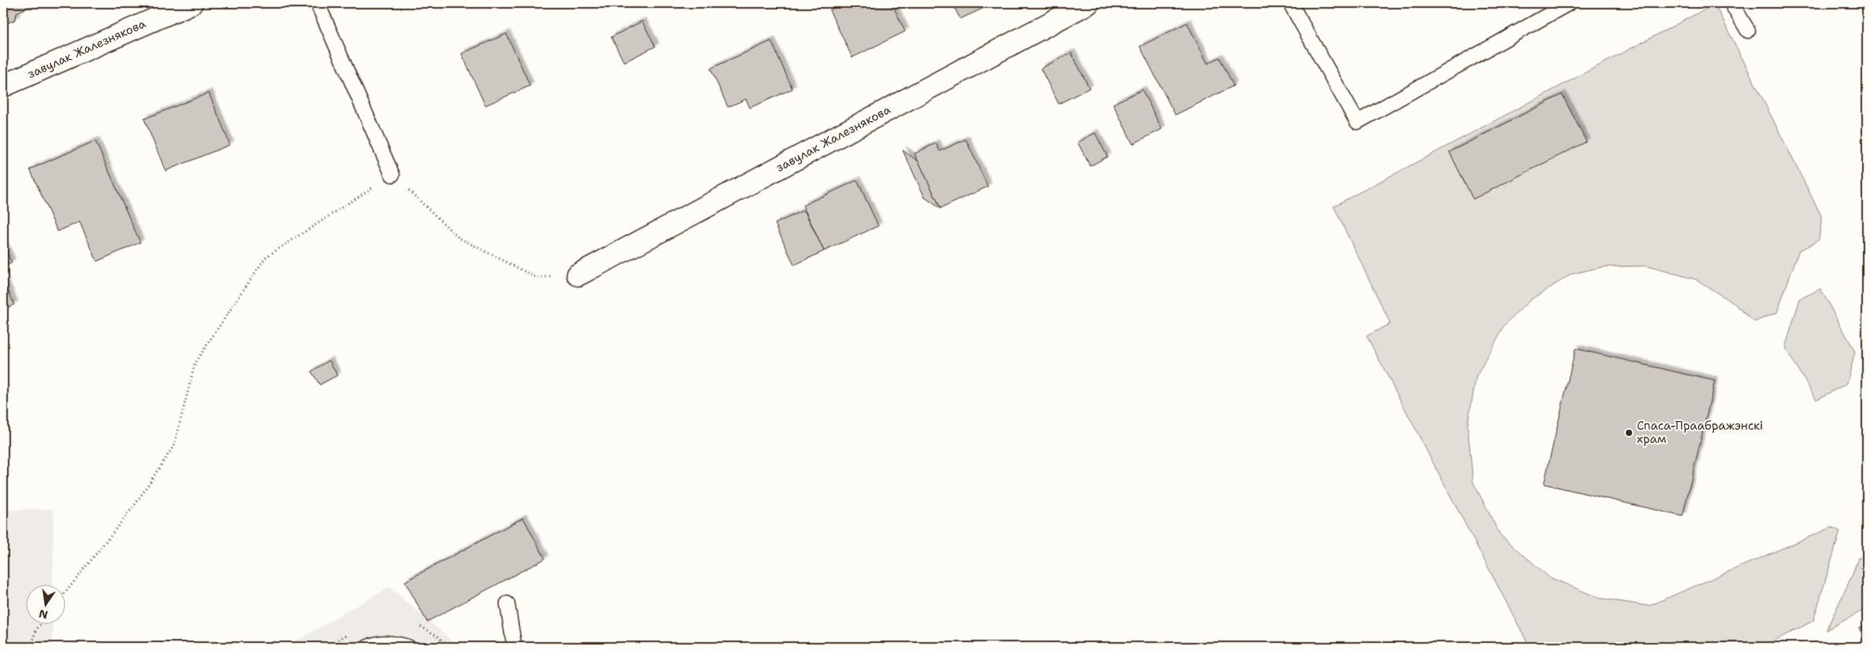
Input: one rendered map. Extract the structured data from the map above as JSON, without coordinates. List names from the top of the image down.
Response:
{
  "streets": {
    "street": ["завулак Жалезнякова"]
  },
  "places": ["Спаса-Праабражэнскі храм"],
  "north": "bottom"
}
